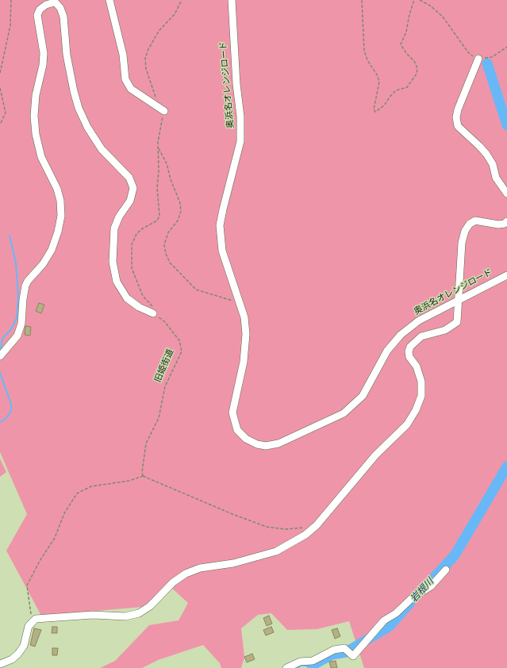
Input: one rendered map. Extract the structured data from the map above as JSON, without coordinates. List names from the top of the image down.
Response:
{
  "streets": {
    "street": ["奥浜名オレンジロード"],
    "path": ["旧姫街道"]
  },
  "water": ["岩根川"]
}
